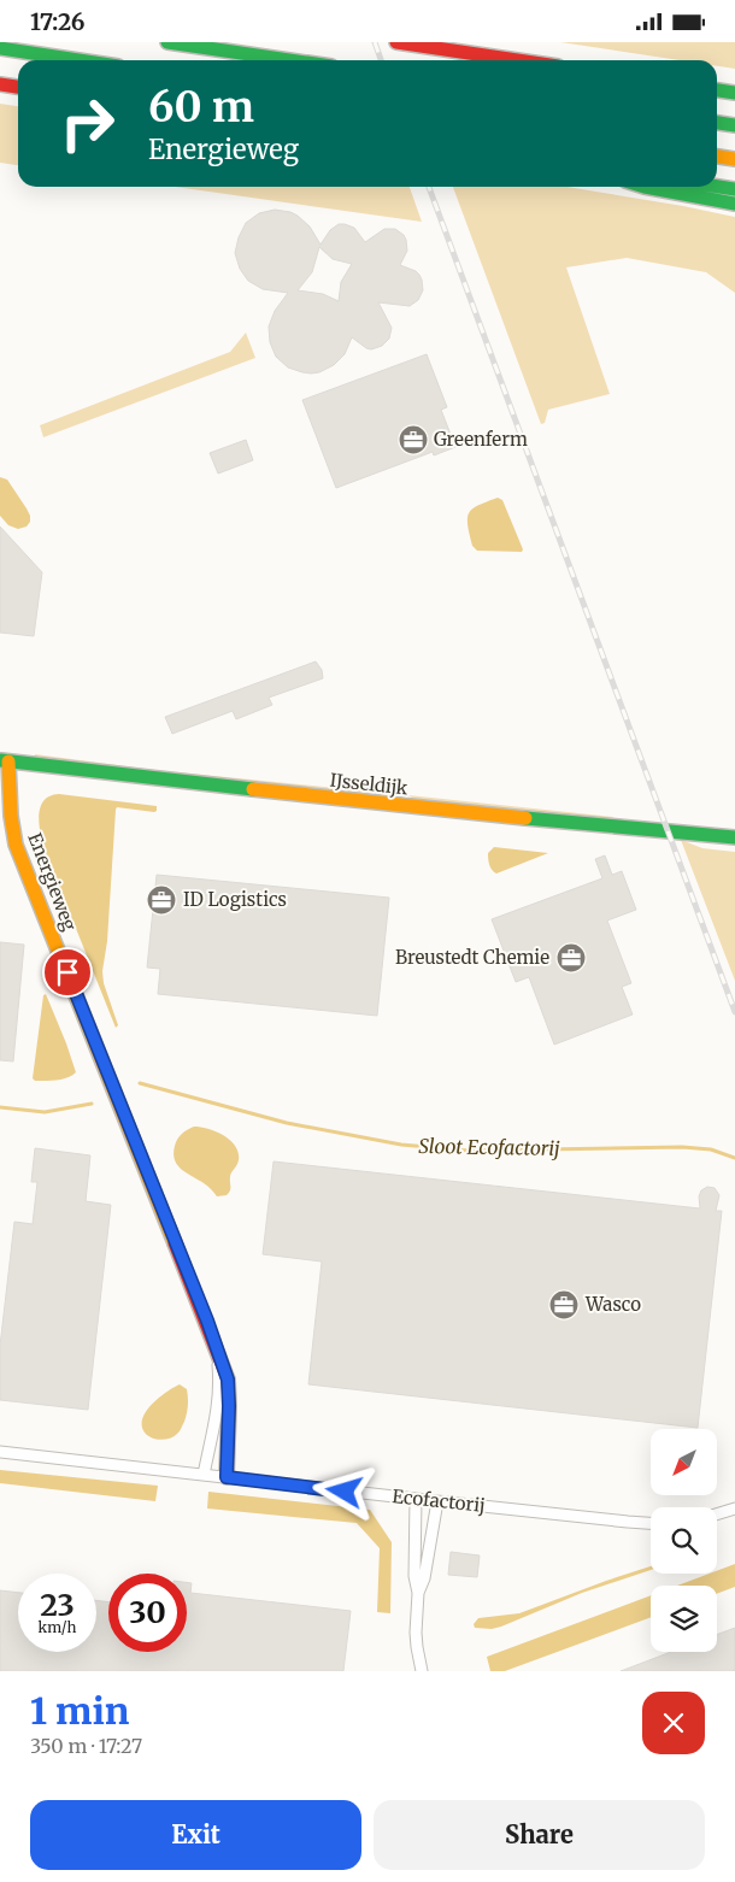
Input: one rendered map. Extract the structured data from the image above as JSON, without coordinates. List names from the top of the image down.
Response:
{
  "streets": {
    "main road": ["IJsseldijk", "Energieweg"],
    "street": ["Ecofactorij"]
  },
  "crossings": [
    ["IJsseldijk", "Energieweg"],
    ["Energieweg", "Ecofactorij"]
  ],
  "water": ["Sloot Ecofactorij"],
  "places": {
    "office": [
      "Greenferm",
      "ID Logistics",
      "Breustedt Chemie",
      "Wasco"
    ]
  },
  "north": "bottom left",
  "page": {
    "status": "17:26",
    "turn": ["60 m", "Energieweg"],
    "speed": "23 km/h",
    "limit": "30",
    "heading": ["1 min", "350 m · 17:27"],
    "buttons": ["Exit", "Share"]
  }
}
